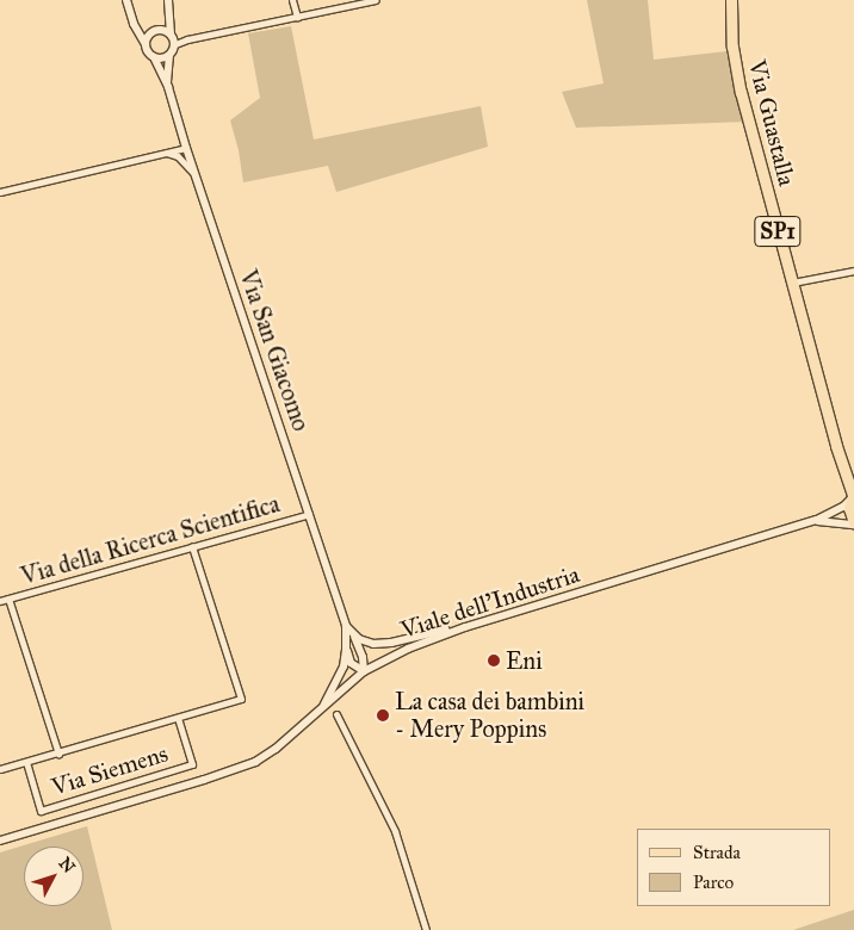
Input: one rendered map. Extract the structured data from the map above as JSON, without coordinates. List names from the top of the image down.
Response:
{
  "streets": {
    "main road": ["Via Guastalla", "SP1"],
    "street": [
      "Via San Giacomo",
      "Via della Ricerca Scientifica",
      "Viale dell'Industria",
      "Via Siemens"
    ]
  },
  "crossings": [
    ["Via Guastalla", "Viale dell'Industria"],
    ["Via San Giacomo", "Via della Ricerca Scientifica"],
    ["Via San Giacomo", "Viale dell'Industria"]
  ],
  "places": ["Eni", "La casa dei bambini - Mery Poppins"],
  "legend": ["Strada", "Parco"],
  "north": "top right"
}
